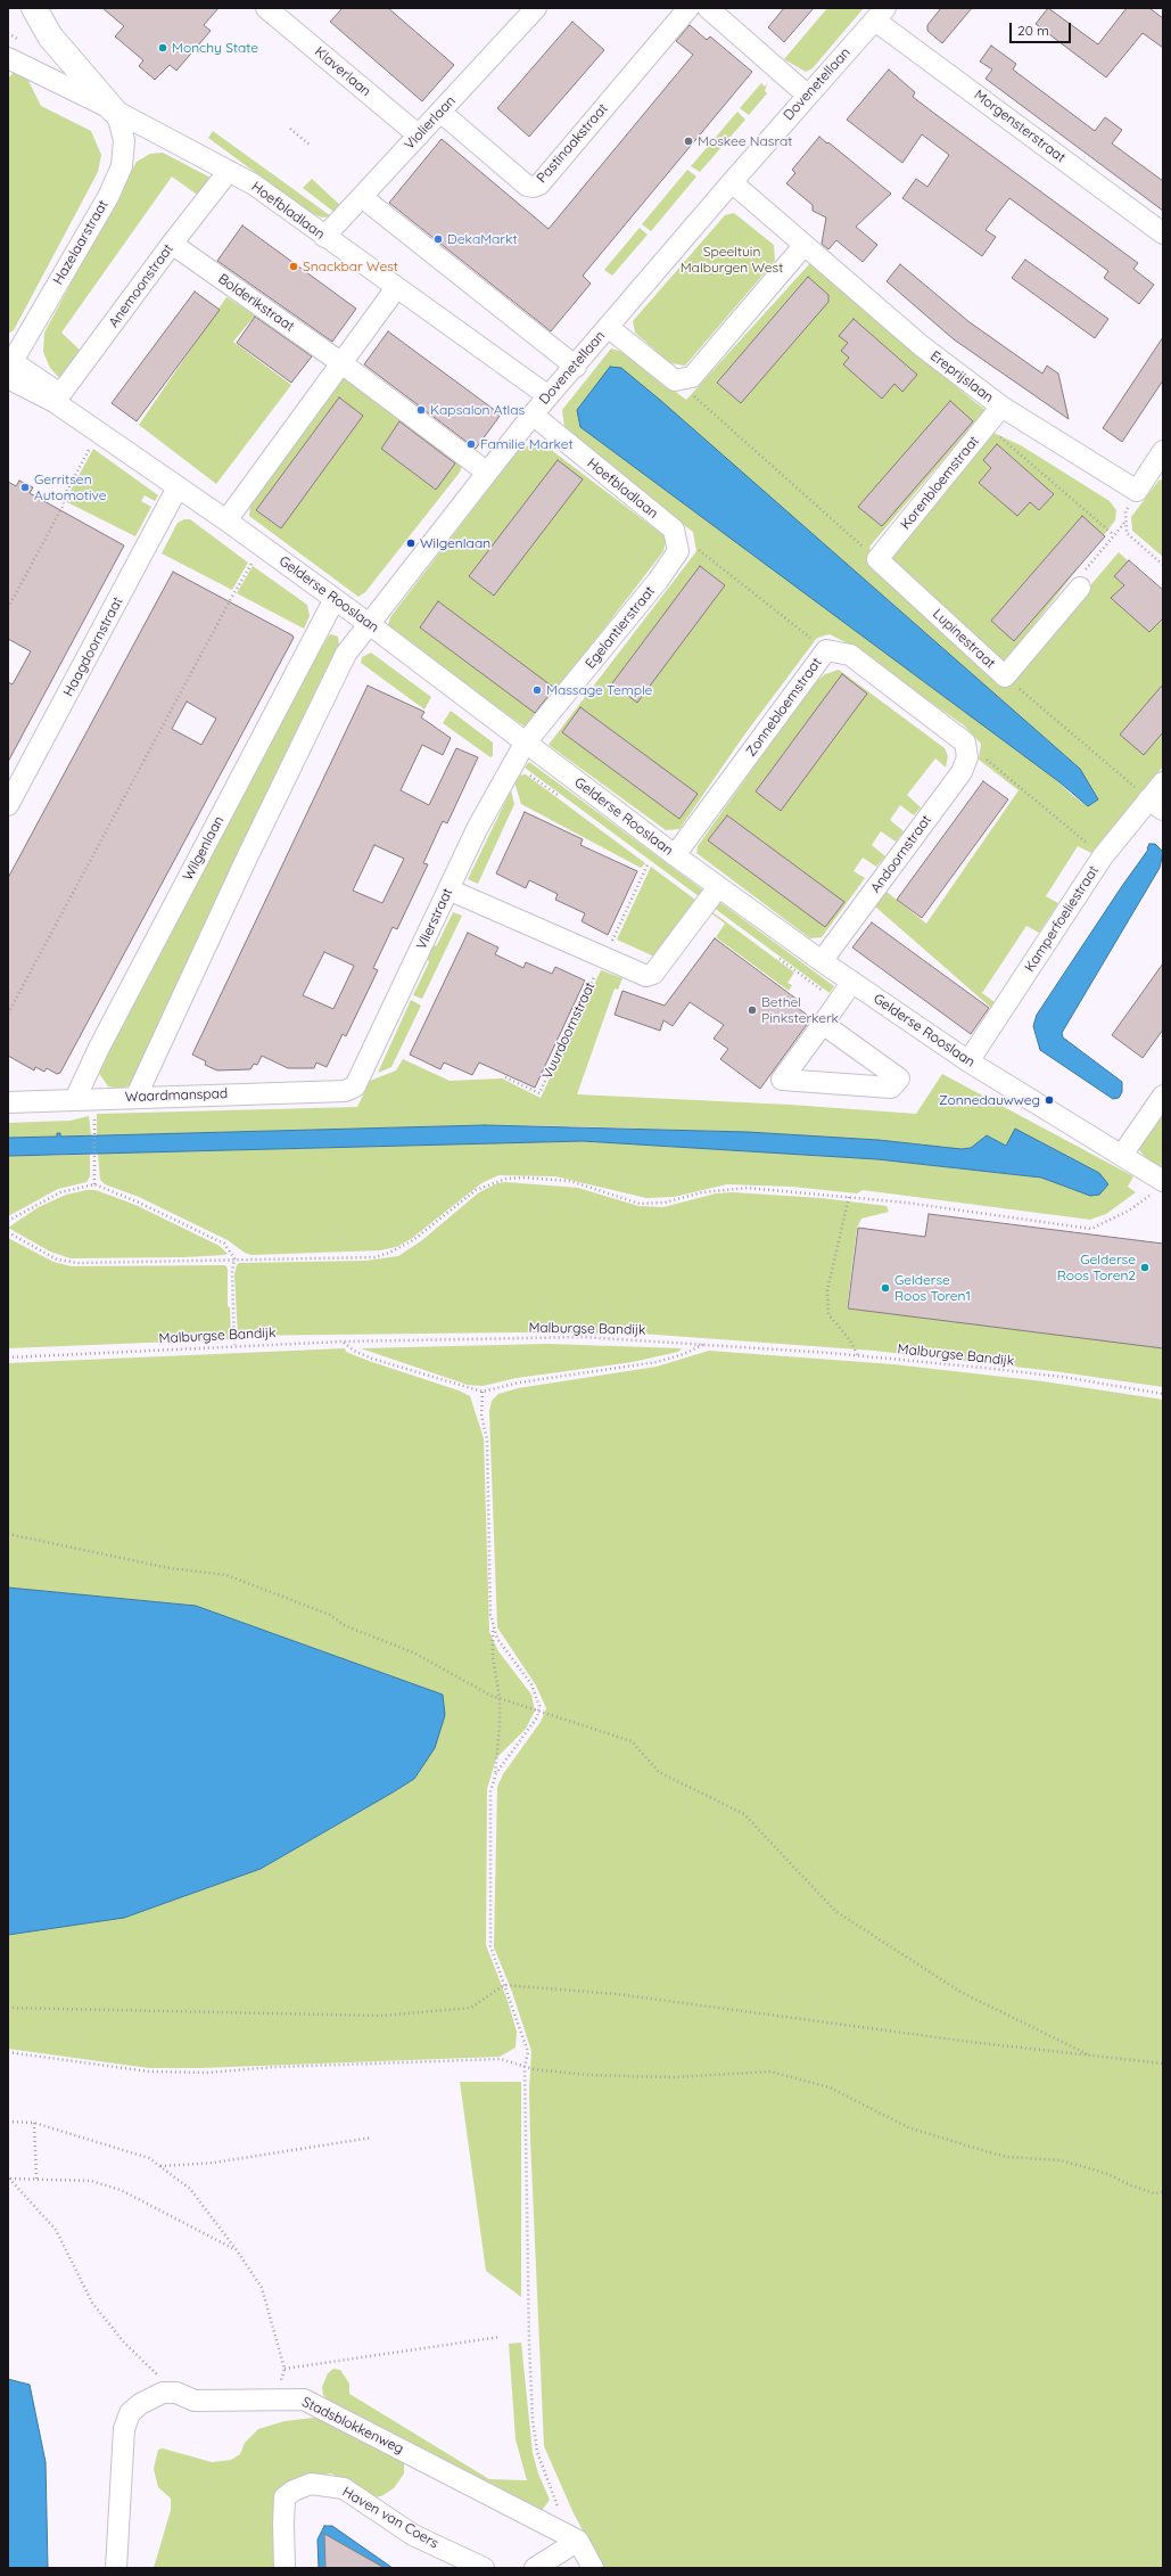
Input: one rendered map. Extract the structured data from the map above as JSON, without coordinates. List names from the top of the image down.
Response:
{
  "streets": {
    "street": [
      "Klaverlaan",
      "Dovenetellaan",
      "Violierlaan",
      "Morgensterstraat",
      "Pastinaakstraat",
      "Hoefbladlaan",
      "Hazelaarstraat",
      "Anemoonstraat",
      "Bolderikstraat",
      "Ereprijslaan",
      "Korenbloemstraat",
      "Gelderse Rooslaan",
      "Egelantierstraat",
      "Lupinestraat",
      "Haagdoornstraat",
      "Zonnebloemstraat",
      "Wilgenlaan",
      "Andoornstraat",
      "Vlierstraat",
      "Kamperfoeliestraat",
      "Waardmanspad",
      "Stadsblokkenweg",
      "Haven van Coers"
    ],
    "path": ["Vuurdoornstraat", "Malburgse Bandijk"]
  },
  "crossings": [
    ["Klaverlaan", "Violierlaan"],
    ["Dovenetellaan", "Morgensterstraat"],
    ["Dovenetellaan", "Hoefbladlaan"],
    ["Dovenetellaan", "Bolderikstraat"],
    ["Dovenetellaan", "Ereprijslaan"],
    ["Dovenetellaan", "Gelderse Rooslaan"],
    ["Violierlaan", "Pastinaakstraat"],
    ["Violierlaan", "Hoefbladlaan"],
    ["Hoefbladlaan", "Hazelaarstraat"],
    ["Hoefbladlaan", "Anemoonstraat"],
    ["Hoefbladlaan", "Egelantierstraat"],
    ["Hazelaarstraat", "Gelderse Rooslaan"],
    ["Anemoonstraat", "Bolderikstraat"],
    ["Anemoonstraat", "Gelderse Rooslaan"],
    ["Ereprijslaan", "Korenbloemstraat"],
    ["Korenbloemstraat", "Lupinestraat"],
    ["Gelderse Rooslaan", "Egelantierstraat"],
    ["Gelderse Rooslaan", "Haagdoornstraat"],
    ["Gelderse Rooslaan", "Zonnebloemstraat"],
    ["Gelderse Rooslaan", "Wilgenlaan"],
    ["Gelderse Rooslaan", "Andoornstraat"],
    ["Gelderse Rooslaan", "Vlierstraat"],
    ["Gelderse Rooslaan", "Kamperfoeliestraat"],
    ["Egelantierstraat", "Vlierstraat"],
    ["Zonnebloemstraat", "Andoornstraat"],
    ["Wilgenlaan", "Waardmanspad"],
    ["Vlierstraat", "Waardmanspad"]
  ],
  "parks": ["Speeltuin Malburgen West"],
  "places": [
    "Monchy State",
    "Moskee Nasrat",
    "DekaMarkt",
    "Snackbar West",
    "Kapsalon Atlas",
    "Familie Market",
    "Gerritsen Automotive",
    "Wilgenlaan",
    "Massage Temple",
    "Bethel Pinksterkerk",
    "Zonnedauwweg",
    "Gelderse Roos Toren2",
    "Gelderse Roos Toren1"
  ],
  "scale_bar": "20 m"
}
